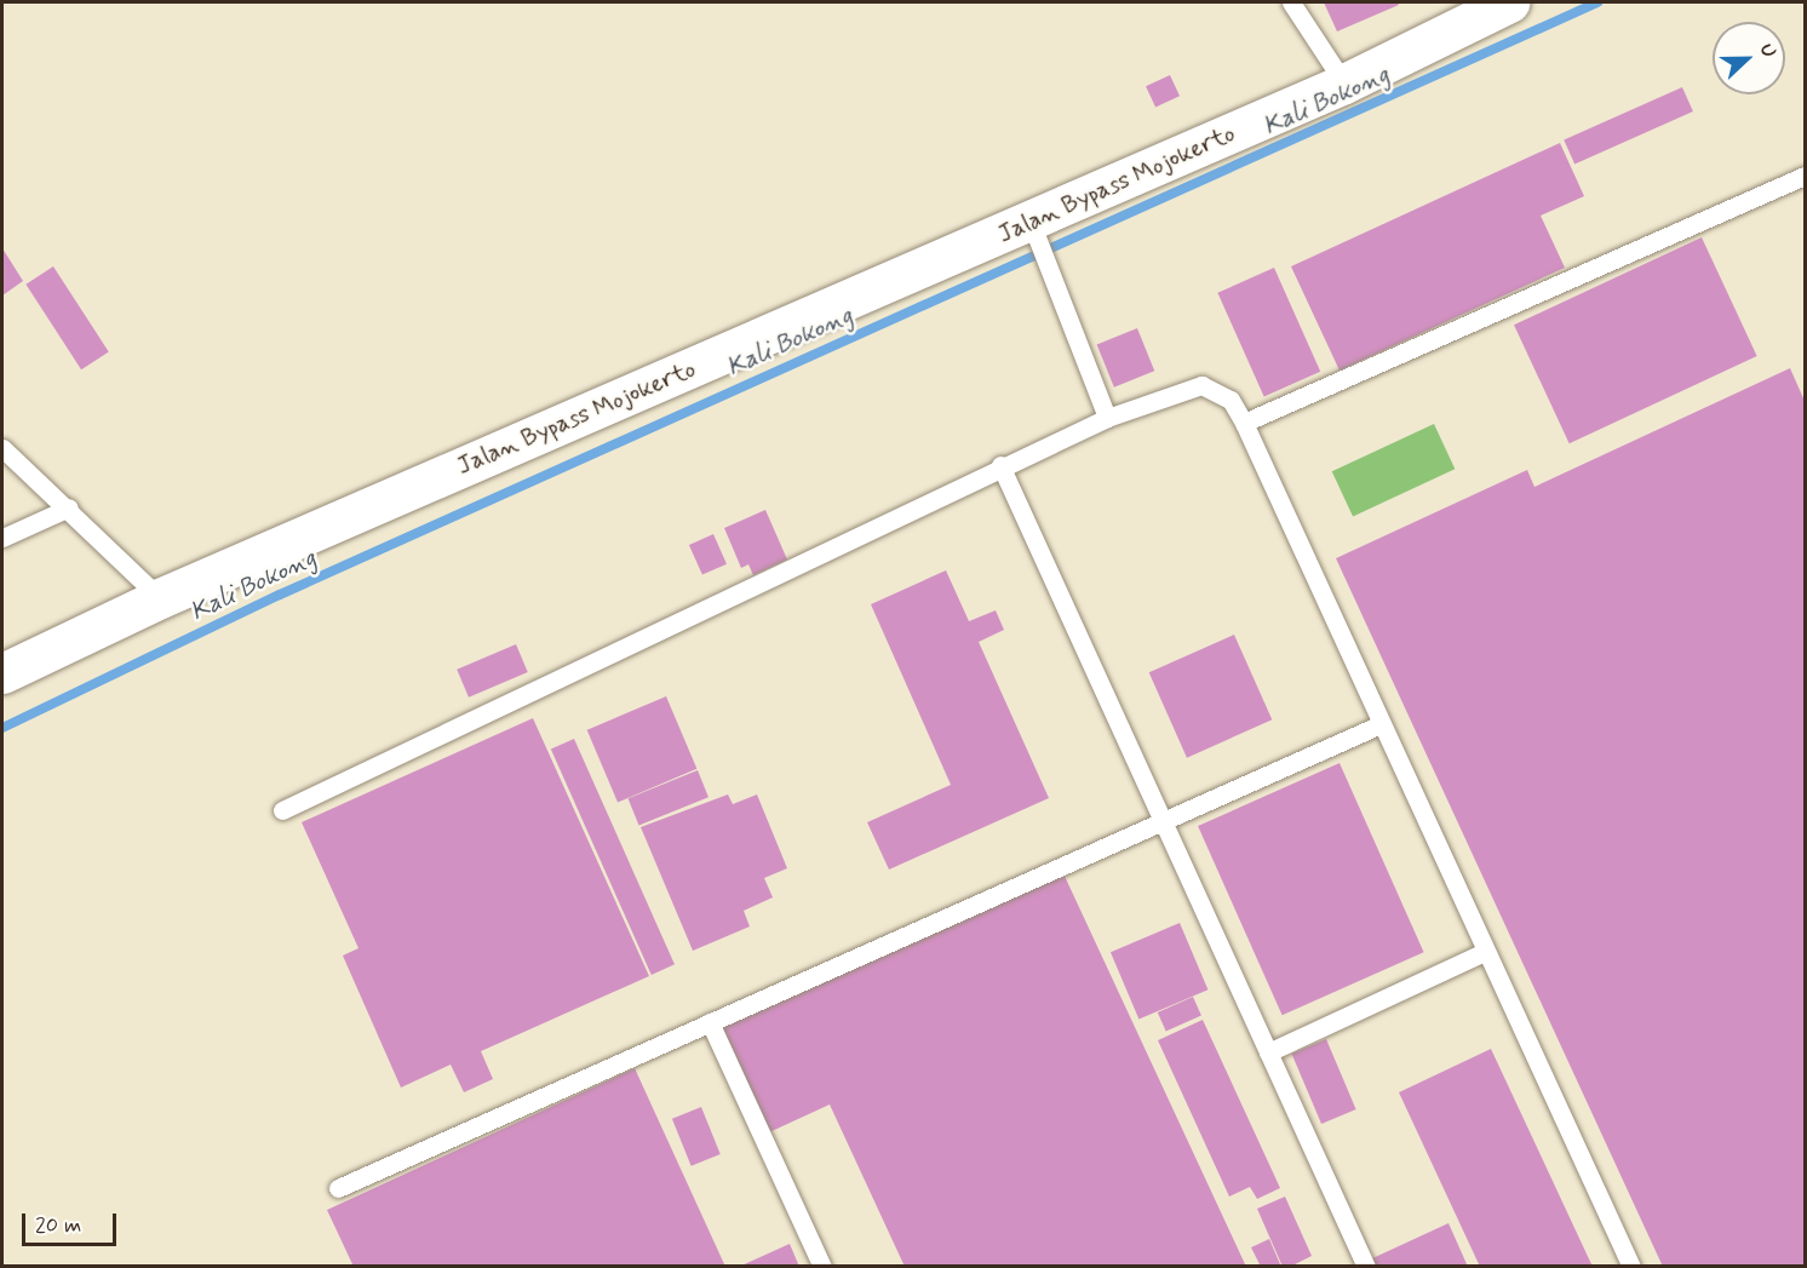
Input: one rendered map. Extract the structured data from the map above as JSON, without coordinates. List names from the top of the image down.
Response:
{
  "streets": {
    "highway": ["Jalan Bypass Mojokerto"]
  },
  "water": ["Kali Bokong"],
  "scale_bar": "20 m",
  "north": "right"
}
